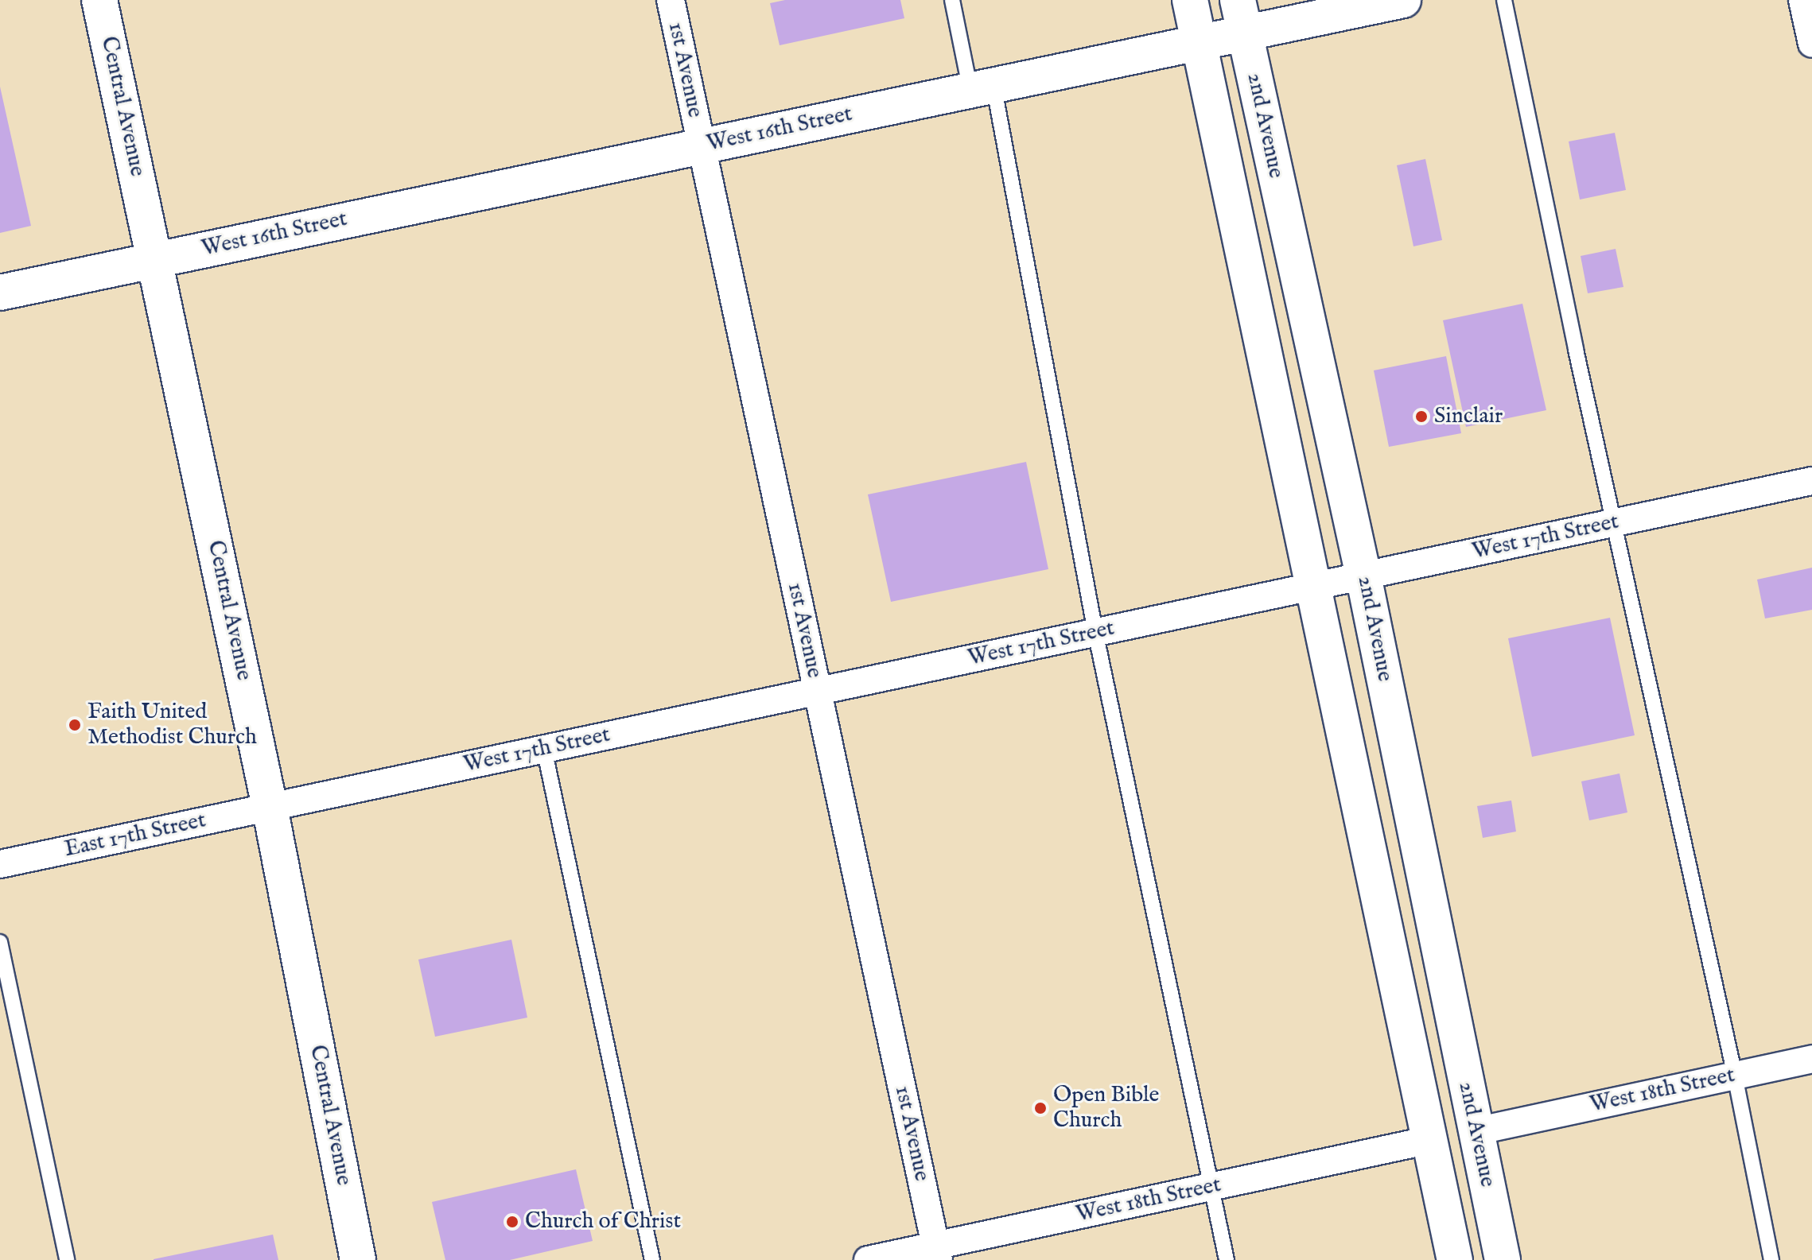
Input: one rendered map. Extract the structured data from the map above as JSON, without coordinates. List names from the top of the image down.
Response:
{
  "streets": {
    "street": [
      "1st Avenue",
      "Central Avenue",
      "2nd Avenue",
      "West 16th Street",
      "West 17th Street",
      "East 17th Street",
      "West 18th Street"
    ]
  },
  "crossings": [
    ["1st Avenue", "West 16th Street"],
    ["1st Avenue", "West 17th Street"],
    ["1st Avenue", "West 18th Street"],
    ["Central Avenue", "West 16th Street"],
    ["Central Avenue", "West 17th Street"],
    ["Central Avenue", "East 17th Street"],
    ["2nd Avenue", "West 16th Street"],
    ["2nd Avenue", "West 17th Street"],
    ["2nd Avenue", "West 18th Street"],
    ["West 17th Street", "East 17th Street"]
  ],
  "places": [
    "Sinclair",
    "Faith United Methodist Church",
    "Open Bible Church",
    "Church of Christ"
  ]
}
